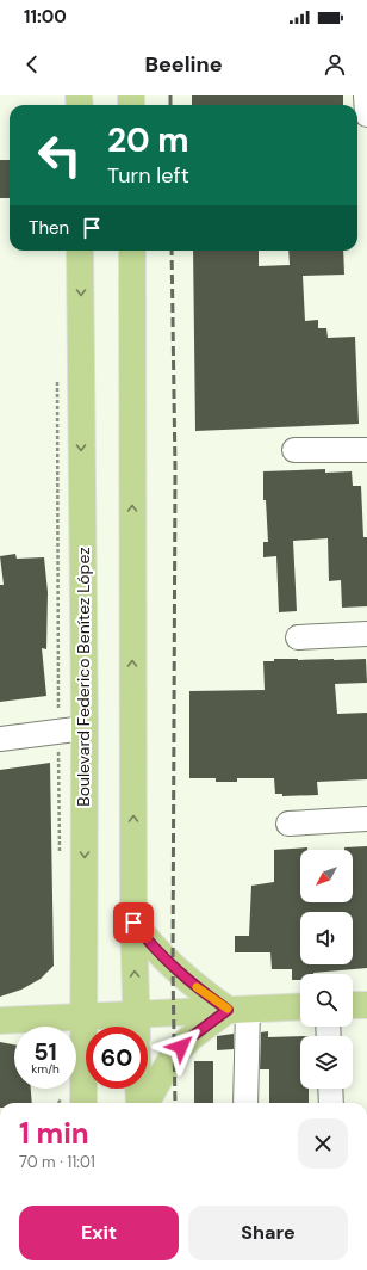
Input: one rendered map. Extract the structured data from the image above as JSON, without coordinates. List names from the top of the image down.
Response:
{
  "streets": {
    "main road": ["Boulevard Federico Benítez López"]
  },
  "north": "bottom left",
  "page": {
    "status": "11:00",
    "header": "Beeline",
    "turn": ["20 m", "Turn left"],
    "then": "Then",
    "speed": "51 km/h",
    "limit": "60",
    "heading": ["1 min", "70 m · 11:01"],
    "buttons": ["Exit", "Share"]
  }
}
